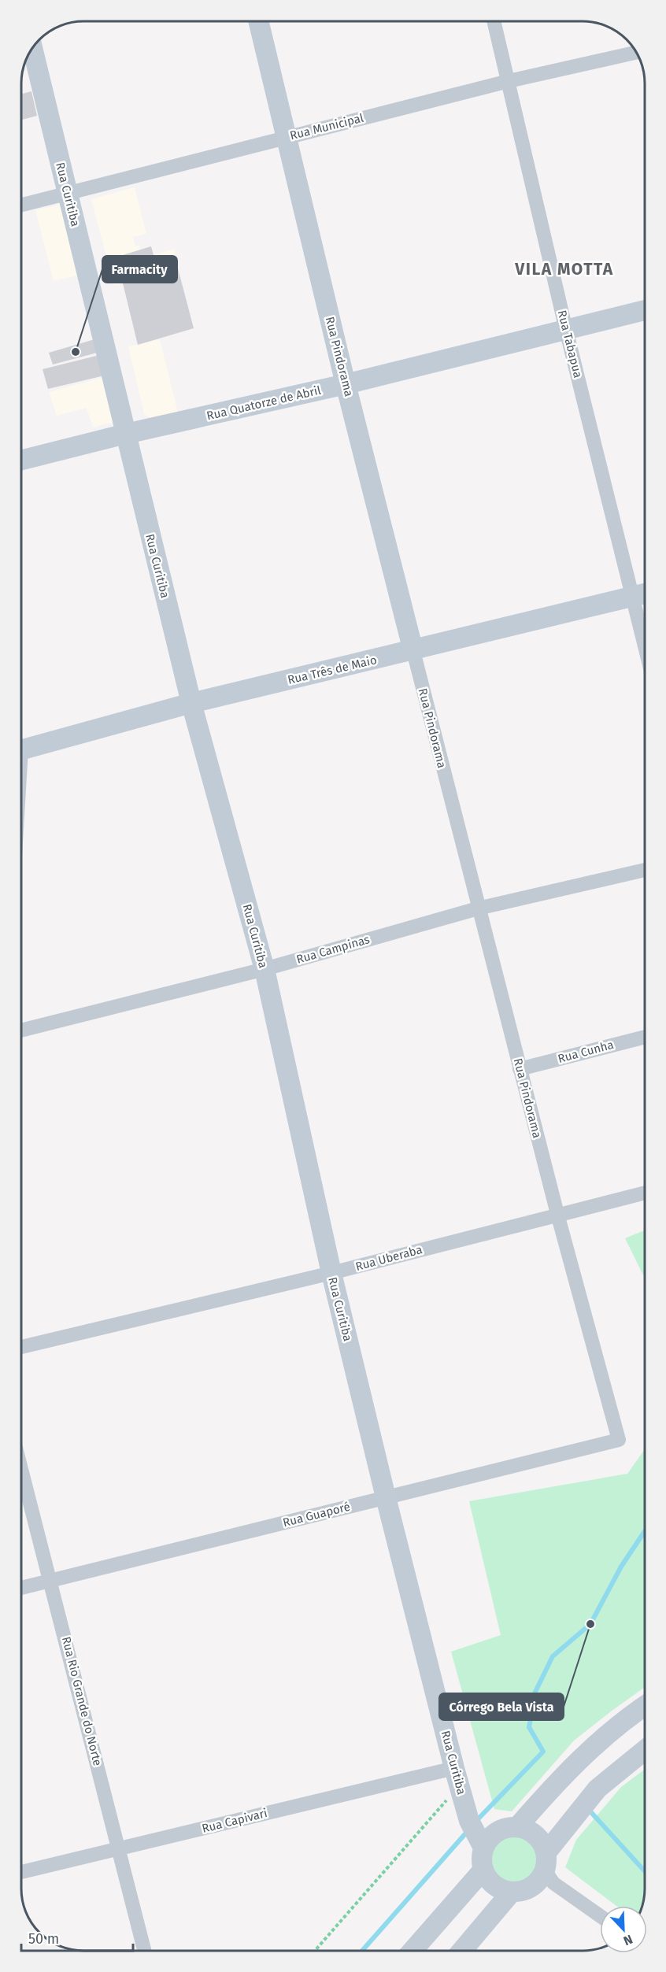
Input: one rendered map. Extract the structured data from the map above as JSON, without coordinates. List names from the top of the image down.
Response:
{
  "streets": {
    "street": [
      "Rua Municipal",
      "Rua Curitiba",
      "Rua Tabapua",
      "Rua Pindorama",
      "Rua Quatorze de Abril",
      "Rua Três de Maio",
      "Rua Campinas",
      "Rua Cunha",
      "Rua Uberaba",
      "Rua Guaporé",
      "Rua Rio Grande do Norte",
      "Rua Capivari"
    ]
  },
  "crossings": [
    ["Rua Municipal", "Rua Curitiba"],
    ["Rua Municipal", "Rua Tabapua"],
    ["Rua Municipal", "Rua Pindorama"],
    ["Rua Curitiba", "Rua Quatorze de Abril"],
    ["Rua Curitiba", "Rua Três de Maio"],
    ["Rua Curitiba", "Rua Campinas"],
    ["Rua Curitiba", "Rua Uberaba"],
    ["Rua Curitiba", "Rua Guaporé"],
    ["Rua Curitiba", "Rua Capivari"],
    ["Rua Tabapua", "Rua Quatorze de Abril"],
    ["Rua Tabapua", "Rua Três de Maio"],
    ["Rua Pindorama", "Rua Quatorze de Abril"],
    ["Rua Pindorama", "Rua Três de Maio"],
    ["Rua Pindorama", "Rua Campinas"],
    ["Rua Pindorama", "Rua Cunha"],
    ["Rua Pindorama", "Rua Uberaba"],
    ["Rua Pindorama", "Rua Guaporé"],
    ["Rua Guaporé", "Rua Rio Grande do Norte"],
    ["Rua Rio Grande do Norte", "Rua Capivari"]
  ],
  "districts": ["VILA MOTTA"],
  "places": ["Farmacity", "Córrego Bela Vista"],
  "scale_bar": "50 m",
  "north": "bottom right"
}
